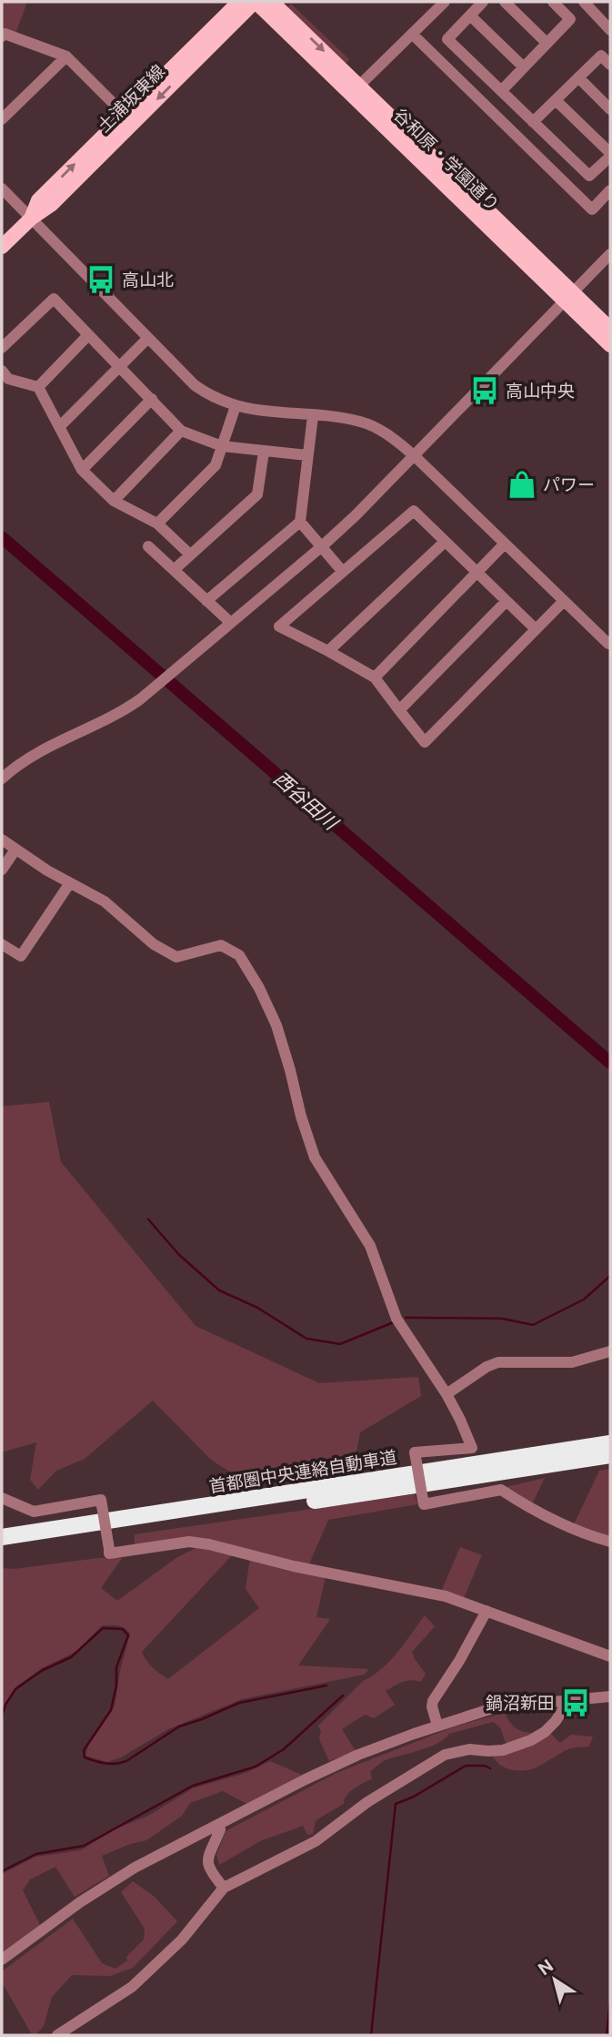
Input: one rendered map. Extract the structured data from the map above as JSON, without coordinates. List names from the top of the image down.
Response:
{
  "streets": {
    "highway": ["首都圏中央連絡自動車道"],
    "main road": ["土浦坂東線", "谷和原・学園通り"]
  },
  "crossings": [
    ["土浦坂東線", "谷和原・学園通り"]
  ],
  "water": ["西谷田川"],
  "places": {
    "bus stop": ["高山北", "高山中央", "鍋沼新田"],
    "shop": ["パワー"]
  },
  "north": "top left"
}
